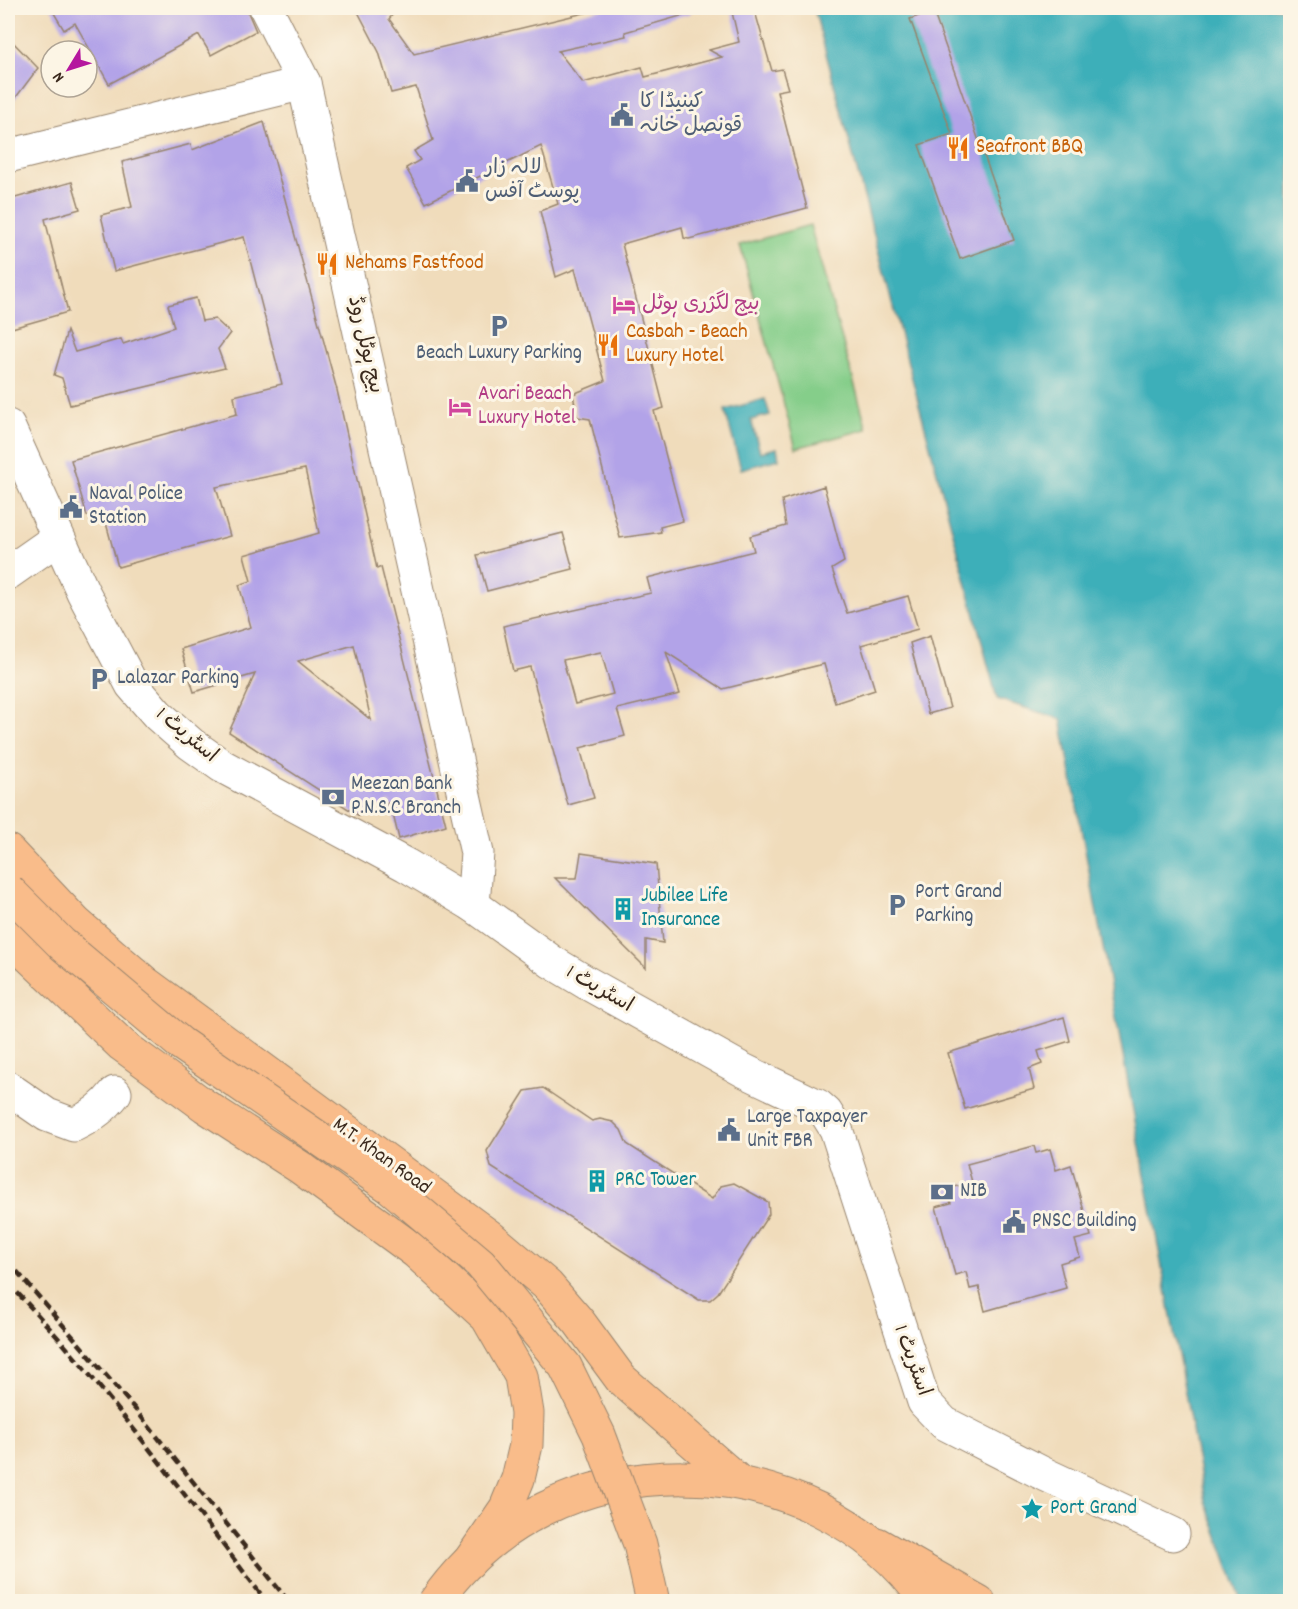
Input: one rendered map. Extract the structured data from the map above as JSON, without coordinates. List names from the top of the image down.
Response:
{
  "streets": {
    "main road": ["M.T. Khan Road"],
    "street": ["بیچ ہوٹل روڈ", "اسٹریٹ 1"]
  },
  "crossings": [
    ["بیچ ہوٹل روڈ", "اسٹریٹ 1"]
  ],
  "places": {
    "public building": [
      "کینیڈا کا قونصل خانہ",
      "لالہ زار پوسٹ آفس",
      "Naval Police Station",
      "Large Taxpayer Unit FBR",
      "PNSC Building"
    ],
    "restaurant": ["Seafront BBQ", "Nehams Fastfood", "Casbah - Beach Luxury Hotel"],
    "hotel": ["بیچ لگژری ہوٹل", "Avari Beach Luxury Hotel"],
    "parking": ["Beach Luxury Parking", "Lalazar Parking", "Port Grand Parking"],
    "bank": ["Meezan Bank P.N.S.C Branch", "NIB"],
    "building": ["Jubilee Life Insurance", "PRC Tower"],
    "place": ["Port Grand"]
  },
  "north": "bottom left"
}
